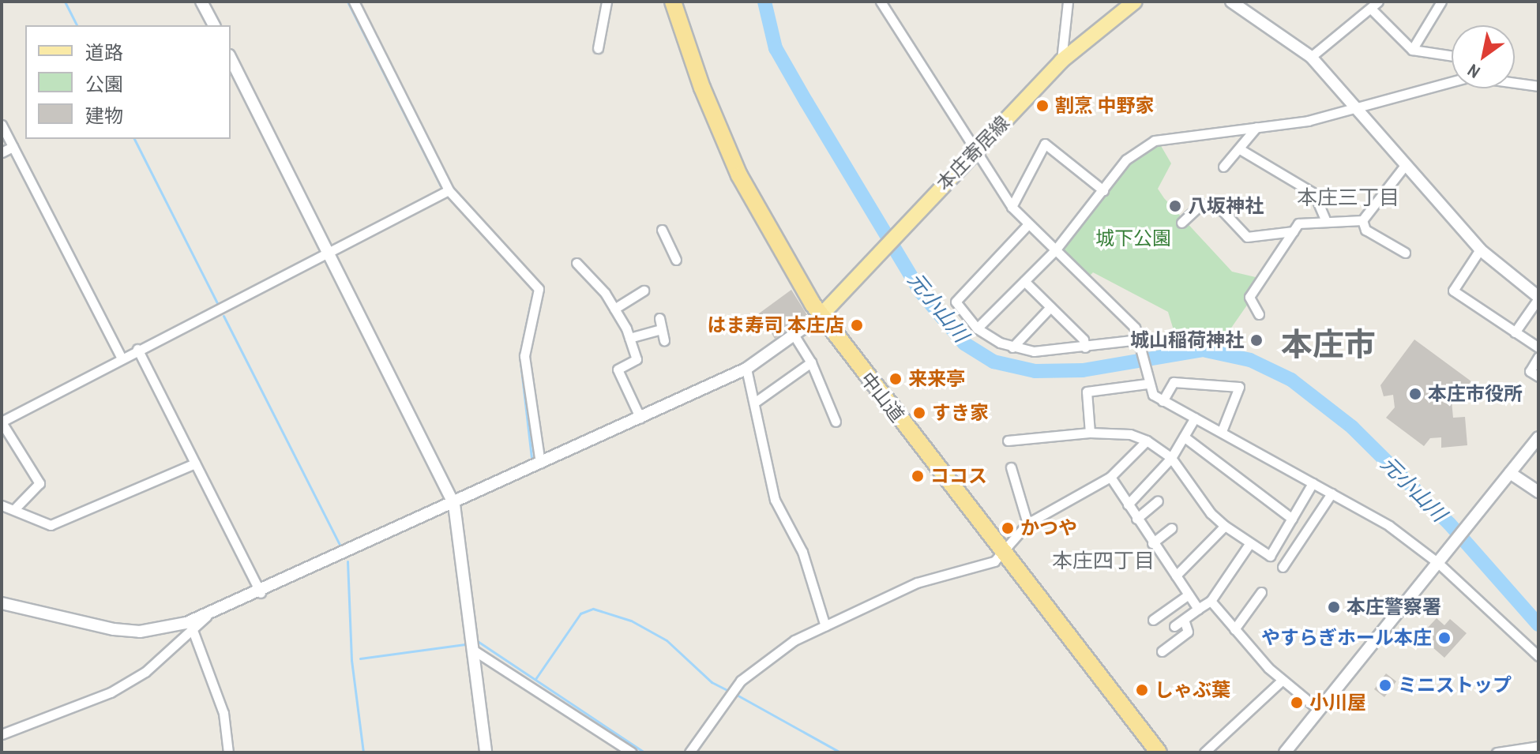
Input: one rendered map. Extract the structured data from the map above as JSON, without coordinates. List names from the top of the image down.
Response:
{
  "streets": {
    "highway": ["中山道"],
    "main road": ["本庄寄居線"]
  },
  "crossings": [
    ["本庄寄居線", "中山道"]
  ],
  "districts": ["本庄三丁目", "本庄市", "本庄四丁目"],
  "water": ["元小山川"],
  "parks": ["城下公園"],
  "places": [
    "割烹 中野家",
    "八坂神社",
    "はま寿司 本庄店",
    "城山稲荷神社",
    "来来亭",
    "本庄市役所",
    "すき家",
    "ココス",
    "かつや",
    "本庄警察署",
    "やすらぎホール本庄",
    "ミニストップ",
    "しゃぶ葉",
    "小川屋"
  ],
  "legend": ["道路", "公園", "建物"],
  "north": "bottom left"
}
